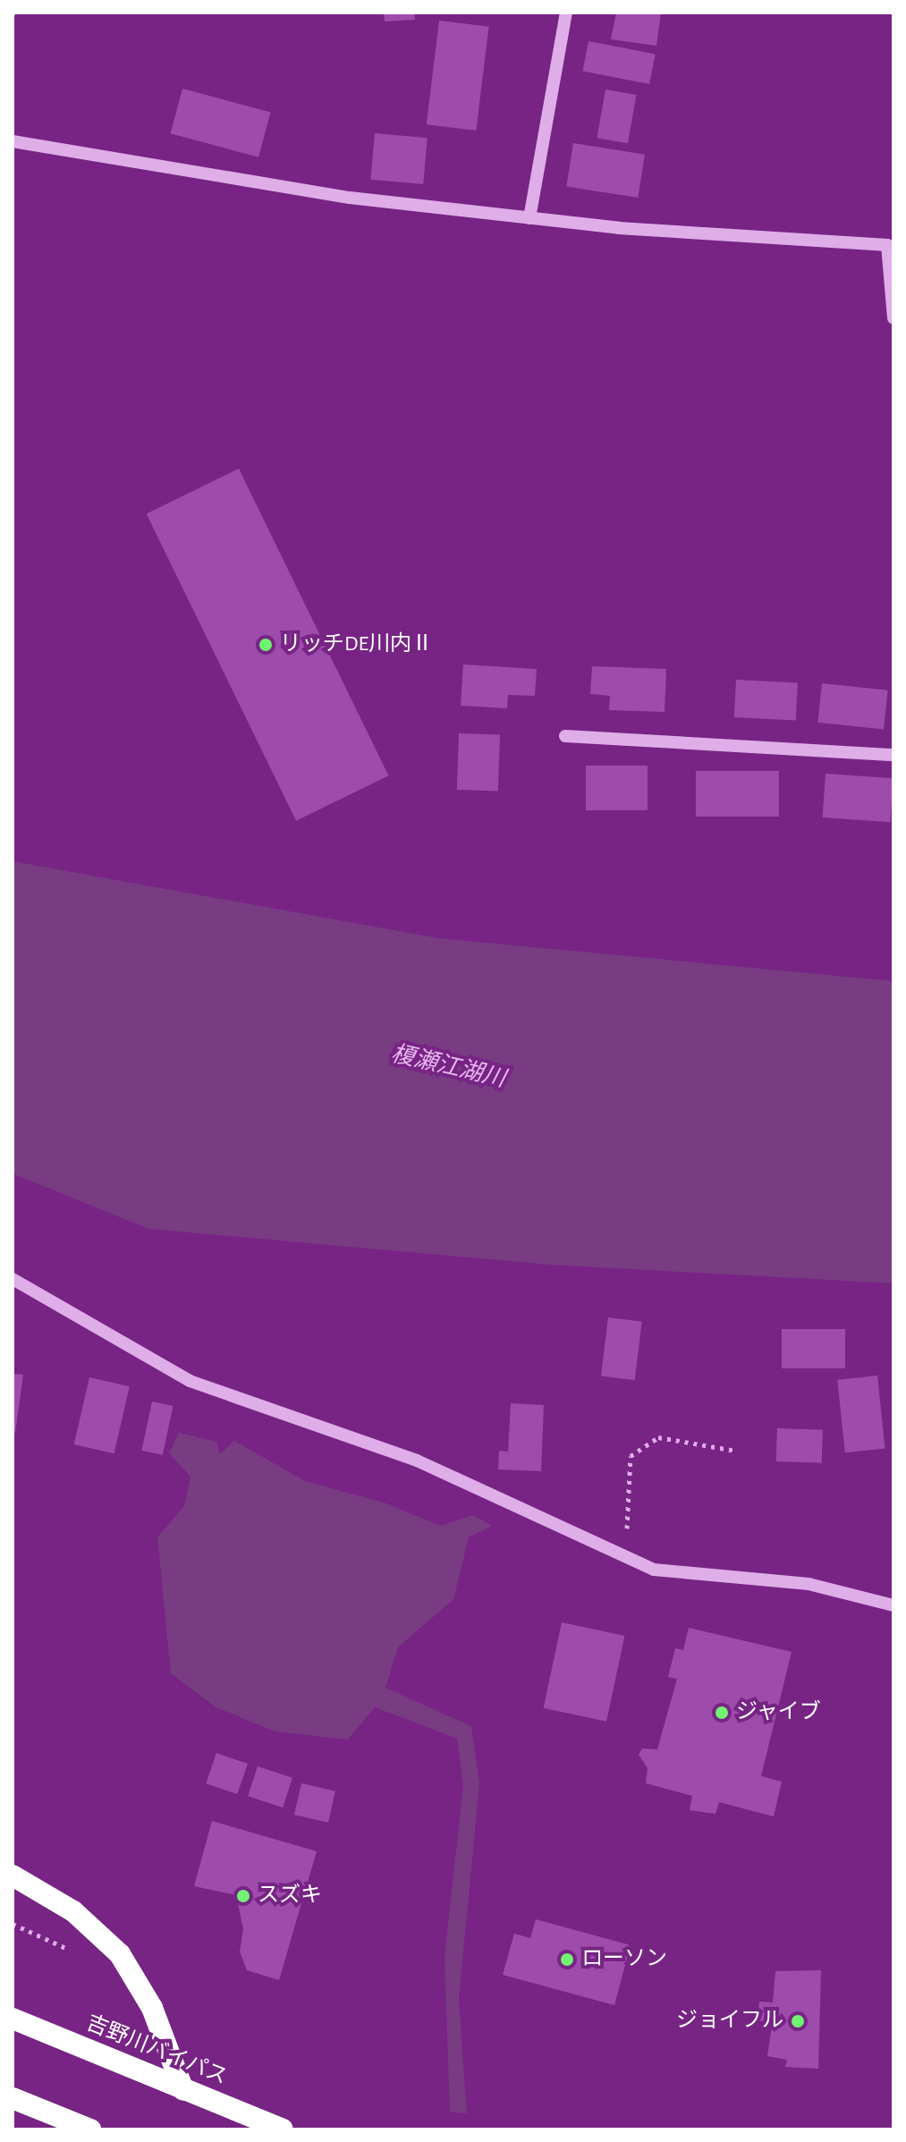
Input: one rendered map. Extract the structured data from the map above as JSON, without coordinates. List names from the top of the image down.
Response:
{
  "streets": {
    "highway": ["吉野川バイパス"]
  },
  "water": ["榎瀬江湖川"],
  "places": [
    "リッチDE川内Ⅱ",
    "ジャイブ",
    "スズキ",
    "ローソン",
    "ジョイフル"
  ]
}
